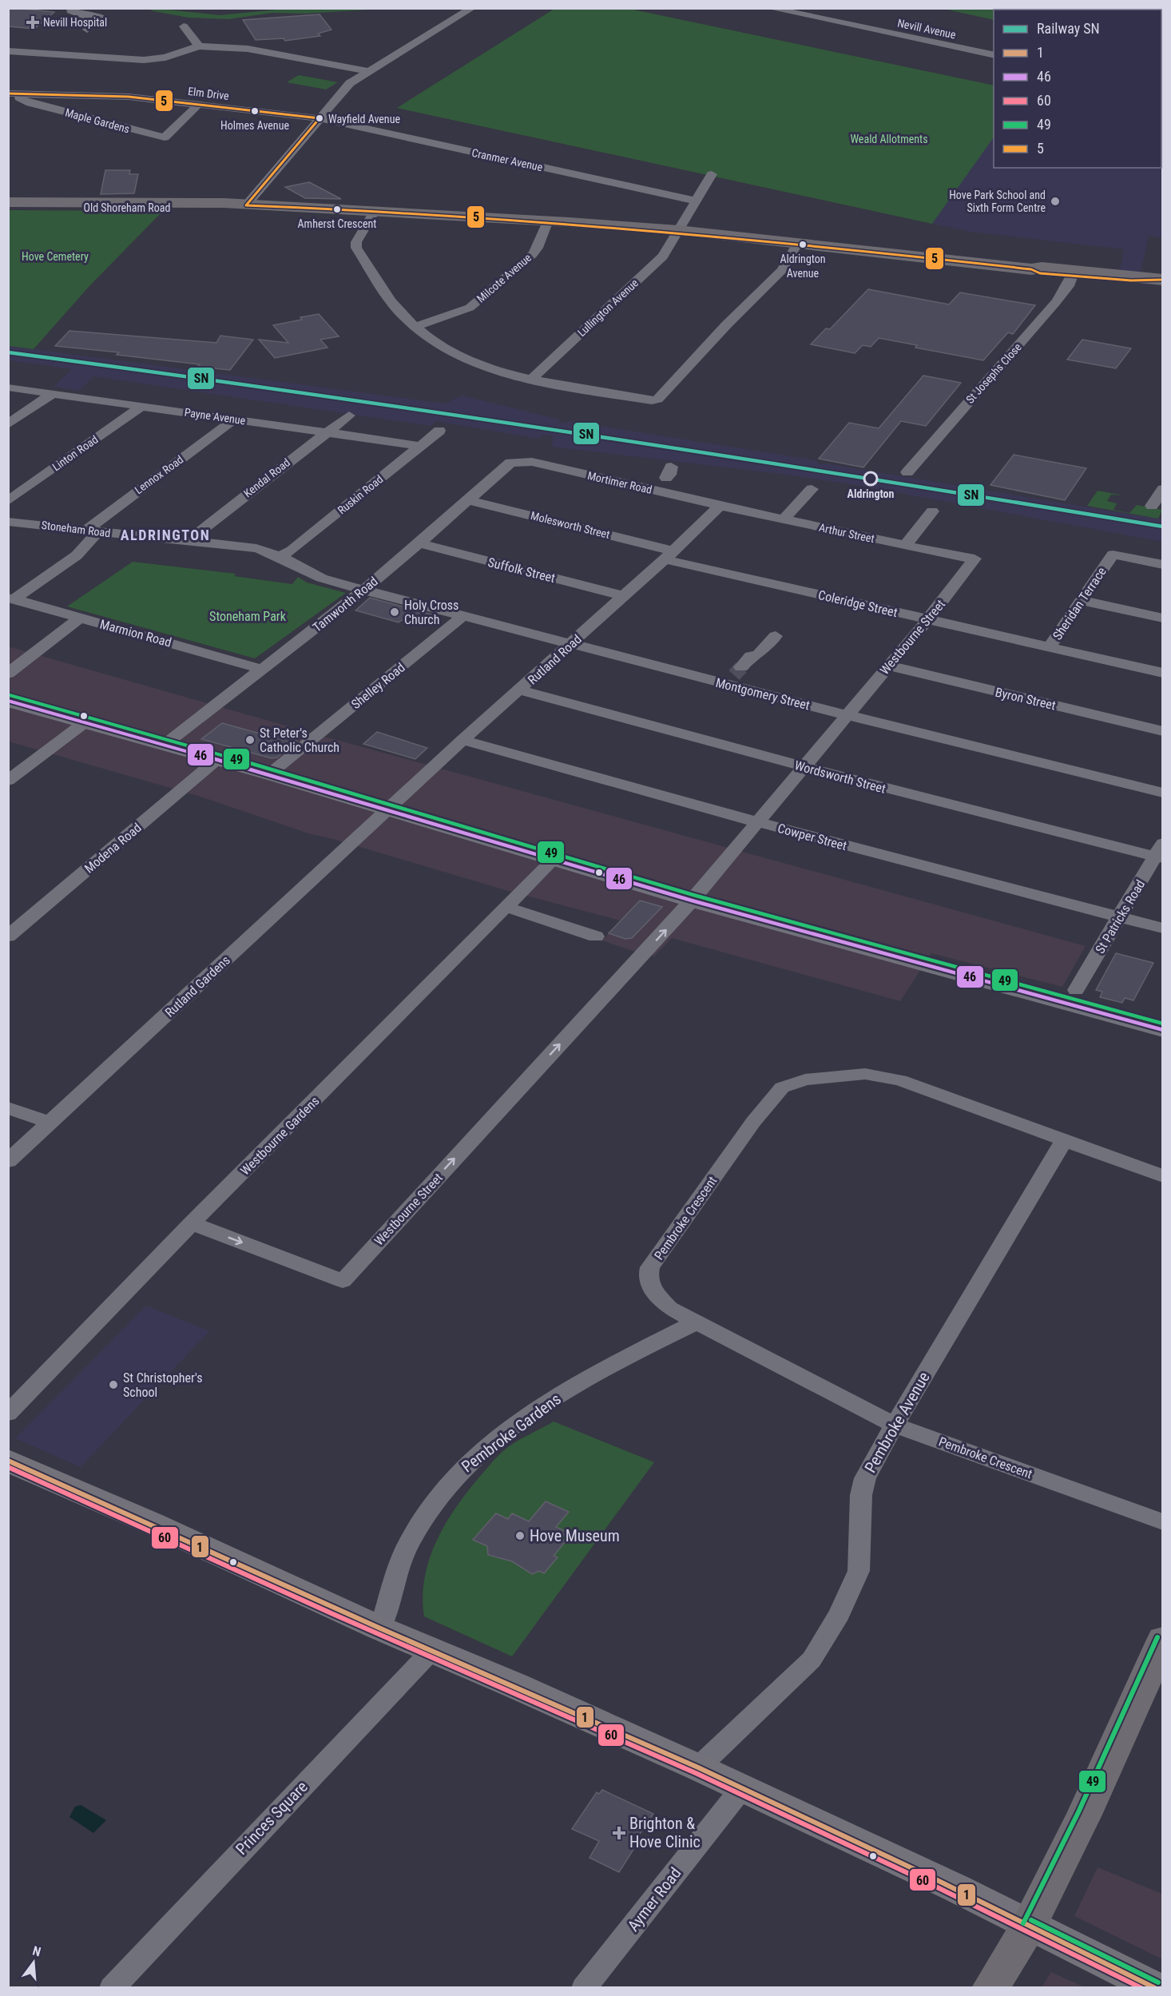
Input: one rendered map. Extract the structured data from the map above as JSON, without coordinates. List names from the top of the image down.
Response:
{
  "streets": {
    "main road": ["Old Shoreham Road"],
    "street": [
      "Nevill Avenue",
      "Elm Drive",
      "Maple Gardens",
      "Cranmer Avenue",
      "Milcote Avenue",
      "Lullington Avenue",
      "St Josephs Close",
      "Payne Avenue",
      "Linton Road",
      "Lennox Road",
      "Kendal Road",
      "Mortimer Road",
      "Ruskin Road",
      "Molesworth Street",
      "Stoneham Road",
      "Arthur Street",
      "Suffolk Street",
      "Coleridge Street",
      "Sheridan Terrace",
      "Tamworth Road",
      "Marmion Road",
      "Westbourne Street",
      "Rutland Road",
      "Shelley Road",
      "Montgomery Street",
      "Byron Street",
      "Wordsworth Street",
      "Cowper Street",
      "Modena Road",
      "St Patricks Road",
      "Rutland Gardens",
      "Westbourne Gardens",
      "Pembroke Crescent",
      "Pembroke Avenue",
      "Pembroke Gardens",
      "Princes Square",
      "Aymer Road"
    ]
  },
  "crossings": [
    ["Elm Drive", "Maple Gardens"],
    ["Elm Drive", "Cranmer Avenue"],
    ["Cranmer Avenue", "Lullington Avenue"],
    ["Old Shoreham Road", "Milcote Avenue"],
    ["Old Shoreham Road", "Lullington Avenue"],
    ["Old Shoreham Road", "St Josephs Close"],
    ["Payne Avenue", "Linton Road"],
    ["Payne Avenue", "Lennox Road"],
    ["Payne Avenue", "Kendal Road"],
    ["Payne Avenue", "Ruskin Road"],
    ["Lennox Road", "Stoneham Road"],
    ["Lennox Road", "Marmion Road"],
    ["Kendal Road", "Stoneham Road"],
    ["Mortimer Road", "Arthur Street"],
    ["Mortimer Road", "Tamworth Road"],
    ["Mortimer Road", "Rutland Road"],
    ["Ruskin Road", "Stoneham Road"],
    ["Molesworth Street", "Coleridge Street"],
    ["Molesworth Street", "Tamworth Road"],
    ["Molesworth Street", "Rutland Road"],
    ["Stoneham Road", "Tamworth Road"],
    ["Stoneham Road", "Montgomery Street"],
    ["Arthur Street", "Westbourne Street"],
    ["Arthur Street", "Rutland Road"],
    ["Suffolk Street", "Tamworth Road"],
    ["Suffolk Street", "Rutland Road"],
    ["Coleridge Street", "Sheridan Terrace"],
    ["Coleridge Street", "Westbourne Street"],
    ["Coleridge Street", "Rutland Road"],
    ["Tamworth Road", "Marmion Road"],
    ["Tamworth Road", "Montgomery Street"],
    ["Westbourne Street", "Montgomery Street"],
    ["Westbourne Street", "Byron Street"],
    ["Westbourne Street", "Wordsworth Street"],
    ["Westbourne Street", "Cowper Street"],
    ["Westbourne Street", "Westbourne Gardens"],
    ["Rutland Road", "Montgomery Street"],
    ["Rutland Road", "Wordsworth Street"],
    ["Rutland Road", "Cowper Street"],
    ["Rutland Road", "Rutland Gardens"],
    ["Shelley Road", "Montgomery Street"],
    ["Wordsworth Street", "St Patricks Road"],
    ["Cowper Street", "St Patricks Road"],
    ["Pembroke Crescent", "Pembroke Avenue"],
    ["Pembroke Crescent", "Pembroke Gardens"]
  ],
  "one_way": ["Westbourne Street"],
  "districts": ["ALDRINGTON"],
  "parks": ["Weald Allotments", "Hove Cemetery", "Stoneham Park"],
  "places": {
    "health": ["Nevill Hospital", "Brighton & Hove Clinic"],
    "other": [
      "Holmes Avenue",
      "Wayfield Avenue",
      "Hove Park School and Sixth Form Centre",
      "Amherst Crescent",
      "Aldrington Avenue",
      "Aldrington",
      "Holy Cross Church",
      "St Peter's Catholic Church",
      "St Christopher's School",
      "Hove Museum"
    ]
  },
  "lines": [
    "transit line 5",
    "rail line SN",
    "transit line 49",
    "transit line 46",
    "transit line 1",
    "transit line 60"
  ],
  "legend": [
    "Railway SN",
    "1",
    "46",
    "60",
    "49",
    "5"
  ],
  "north": "top"
}
